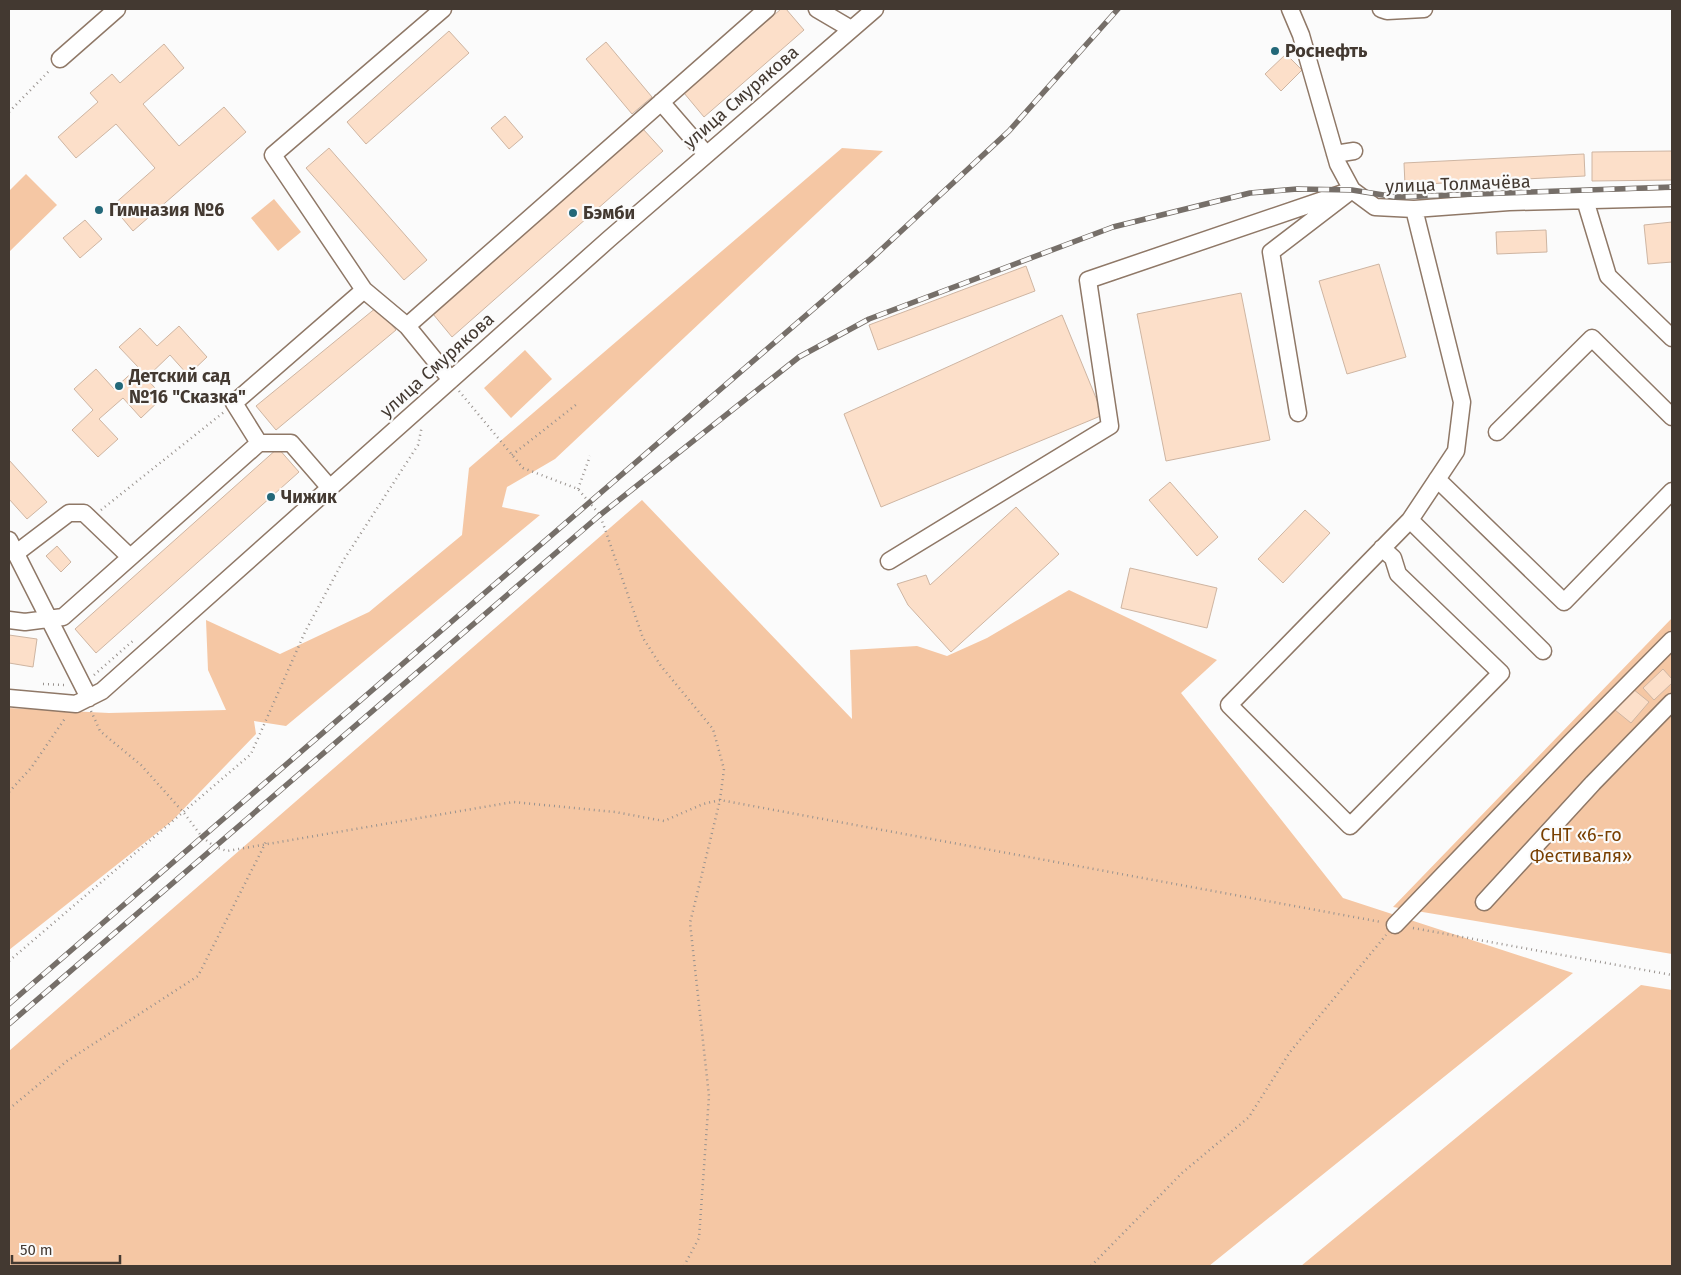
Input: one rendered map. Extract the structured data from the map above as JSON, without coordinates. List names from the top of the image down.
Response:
{
  "streets": {
    "street": ["улица Смурякова", "улица Толмачёва"]
  },
  "parks": ["СНТ «6-го Фестиваля»"],
  "places": [
    "Роснефть",
    "Гимназия №6",
    "Бэмби",
    "Детский сад №16 \"Сказка\"",
    "Чижик"
  ],
  "scale_bar": "50 m"
}
